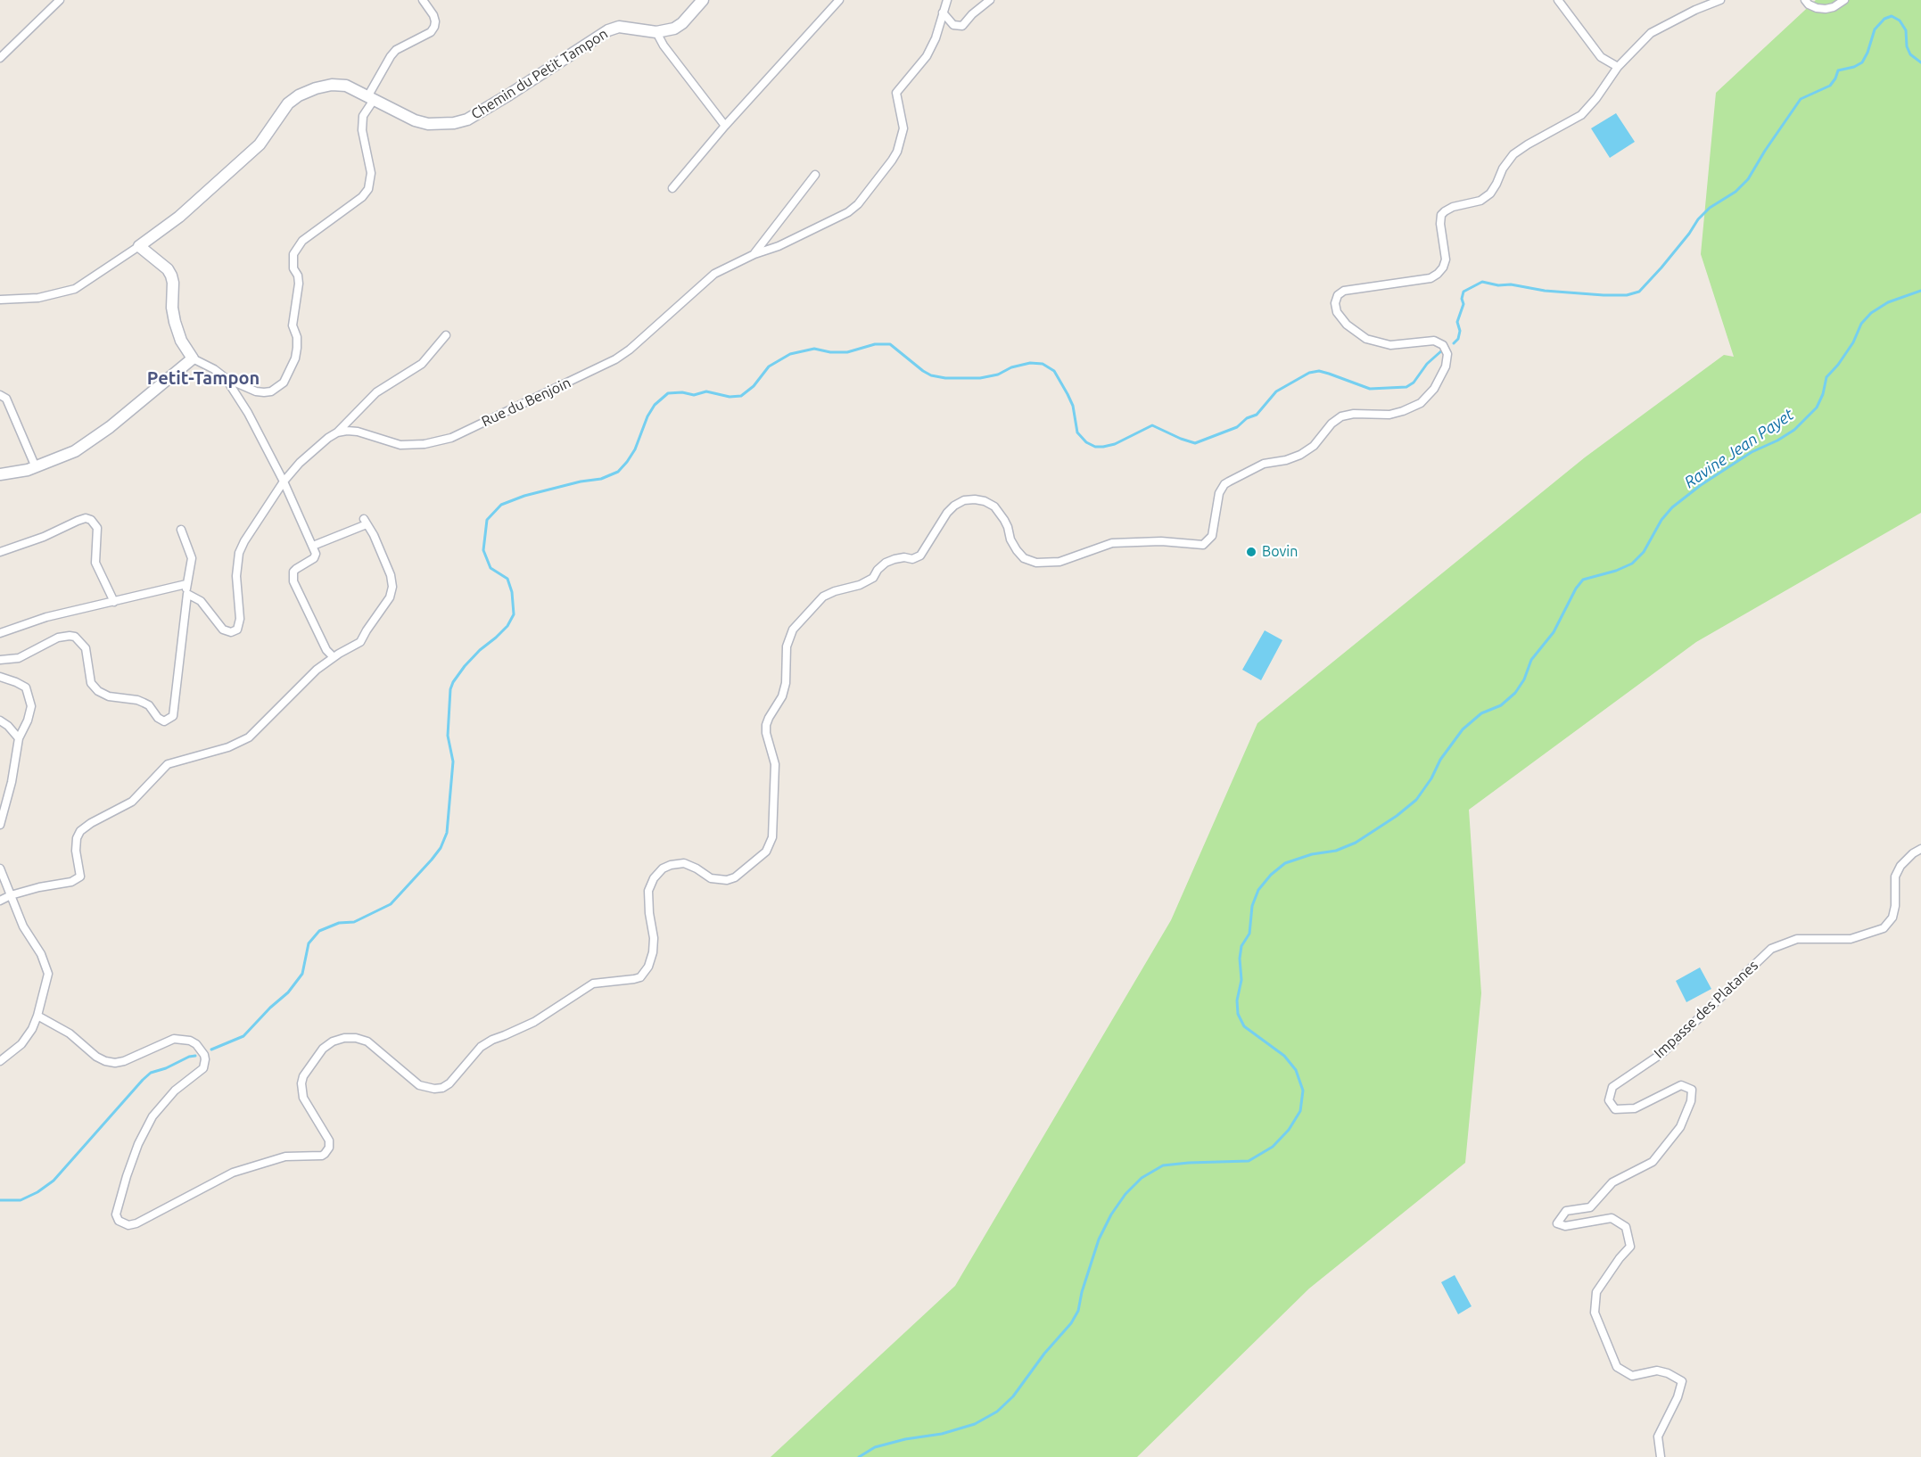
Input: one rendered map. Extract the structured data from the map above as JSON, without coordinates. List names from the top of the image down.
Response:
{
  "streets": {
    "street": ["Chemin du Petit Tampon", "Rue du Benjoin", "Impasse des Platanes"]
  },
  "districts": ["Petit-Tampon"],
  "water": ["Ravine Jean Payet"],
  "places": ["Bovin"]
}
